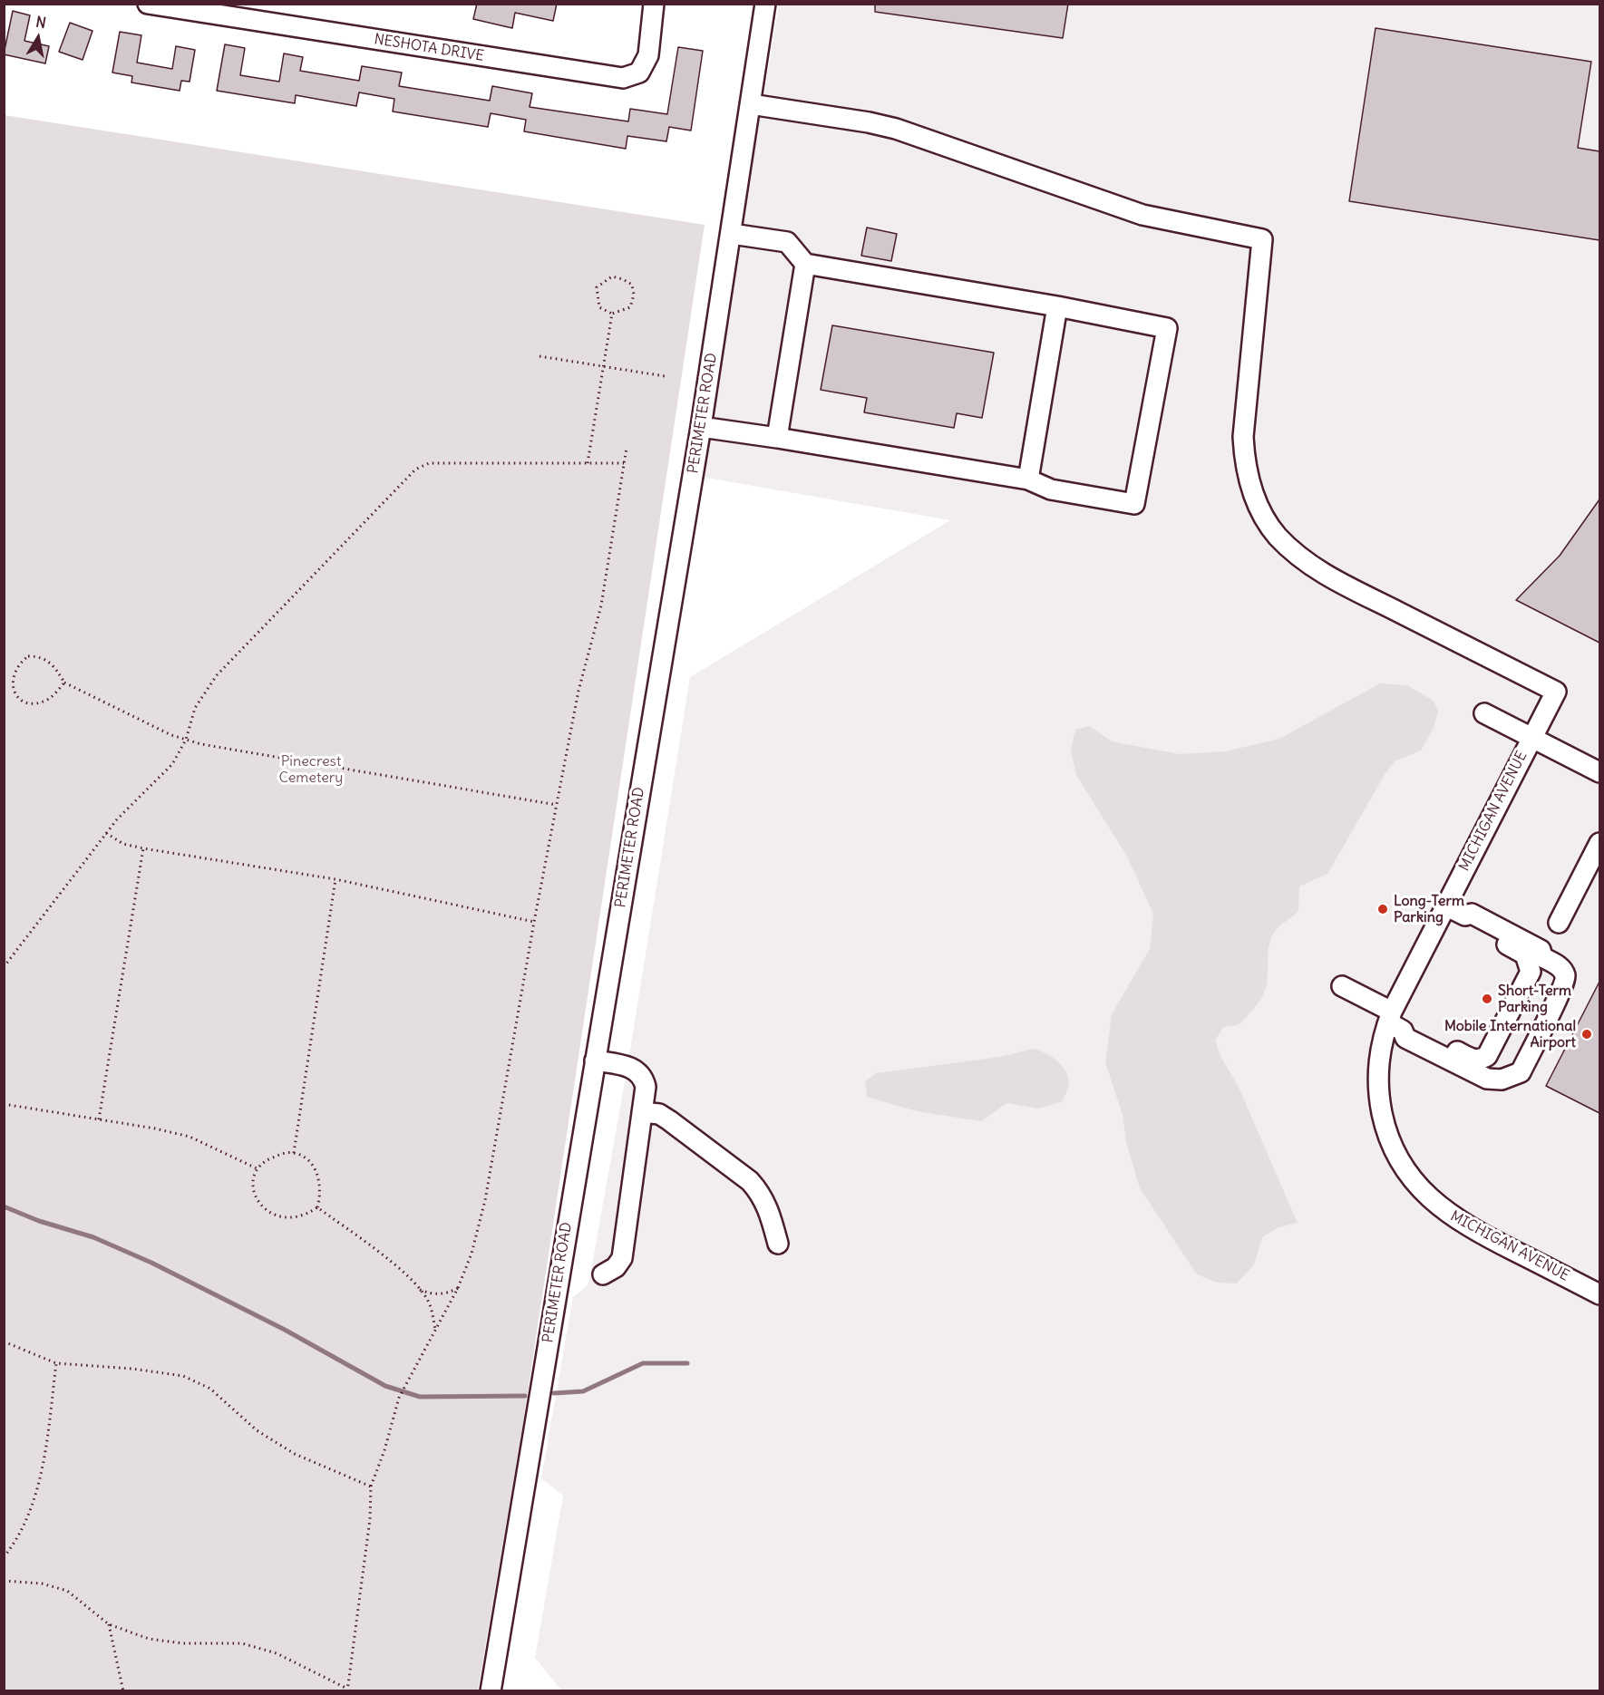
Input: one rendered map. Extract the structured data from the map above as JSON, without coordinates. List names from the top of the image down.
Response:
{
  "streets": {
    "street": ["NESHOTA DRIVE", "PERIMETER ROAD", "MICHIGAN AVENUE"]
  },
  "crossings": [
    ["PERIMETER ROAD", "MICHIGAN AVENUE"]
  ],
  "parks": ["Pinecrest Cemetery"],
  "places": ["Long-Term Parking", "Short-Term Parking", "Mobile International Airport"],
  "north": "top"
}
